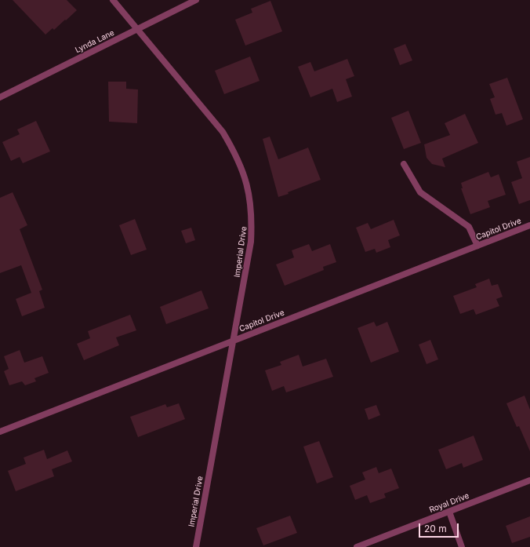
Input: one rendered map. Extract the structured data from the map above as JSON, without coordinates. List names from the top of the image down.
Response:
{
  "streets": {
    "street": [
      "Lynda Lane",
      "Capitol Drive",
      "Imperial Drive",
      "Royal Drive"
    ]
  },
  "crossings": [
    ["Lynda Lane", "Imperial Drive"],
    ["Capitol Drive", "Imperial Drive"]
  ],
  "scale_bar": "20 m"
}
